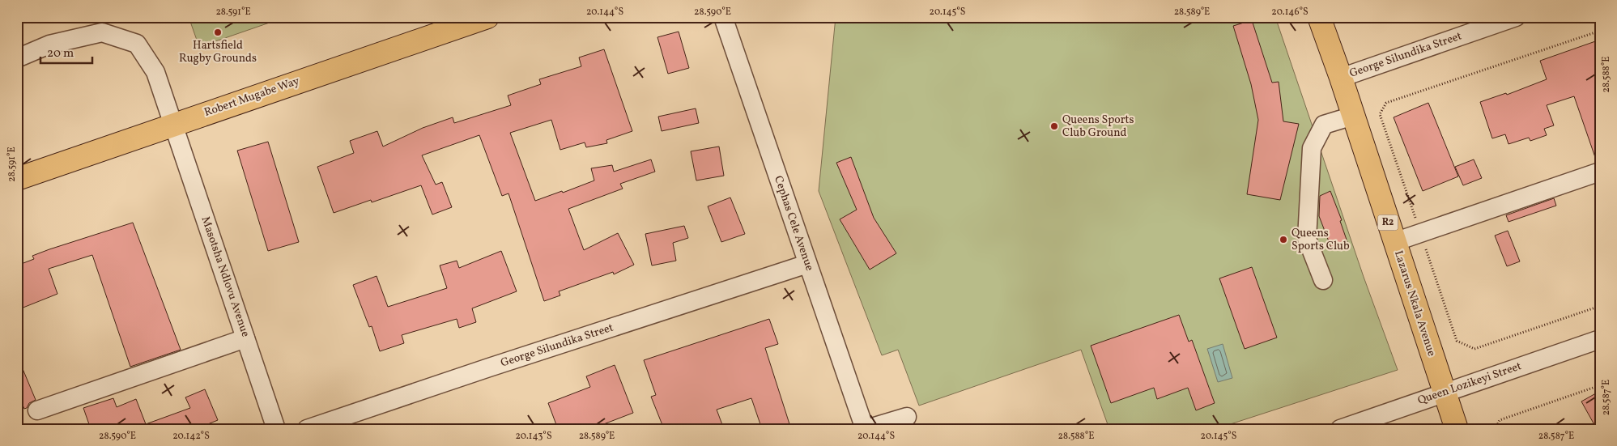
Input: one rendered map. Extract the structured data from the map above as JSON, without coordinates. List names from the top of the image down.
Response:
{
  "streets": {
    "main road": ["Robert Mugabe Way", "R2", "Lazarus Nkala Avenue"],
    "street": [
      "George Silundika Street",
      "Cephas Cele Avenue",
      "Masotsha Ndlovu Avenue",
      "Queen Lozikeyi Street"
    ]
  },
  "crossings": [
    ["George Silundika Street", "Cephas Cele Avenue"],
    ["George Silundika Street", "Lazarus Nkala Avenue"],
    ["Robert Mugabe Way", "Masotsha Ndlovu Avenue"],
    ["Lazarus Nkala Avenue", "Queen Lozikeyi Street"]
  ],
  "places": ["Hartsfield Rugby Grounds", "Queens Sports Club Ground", "Queens Sports Club"],
  "scale_bar": "20 m",
  "coordinates": [
    "28.591°E",
    "20.144°S",
    "28.590°E",
    "20.145°S",
    "28.589°E",
    "20.146°S",
    "28.588°E",
    "28.587°E",
    "20.142°S",
    "20.143°S"
  ]
}
